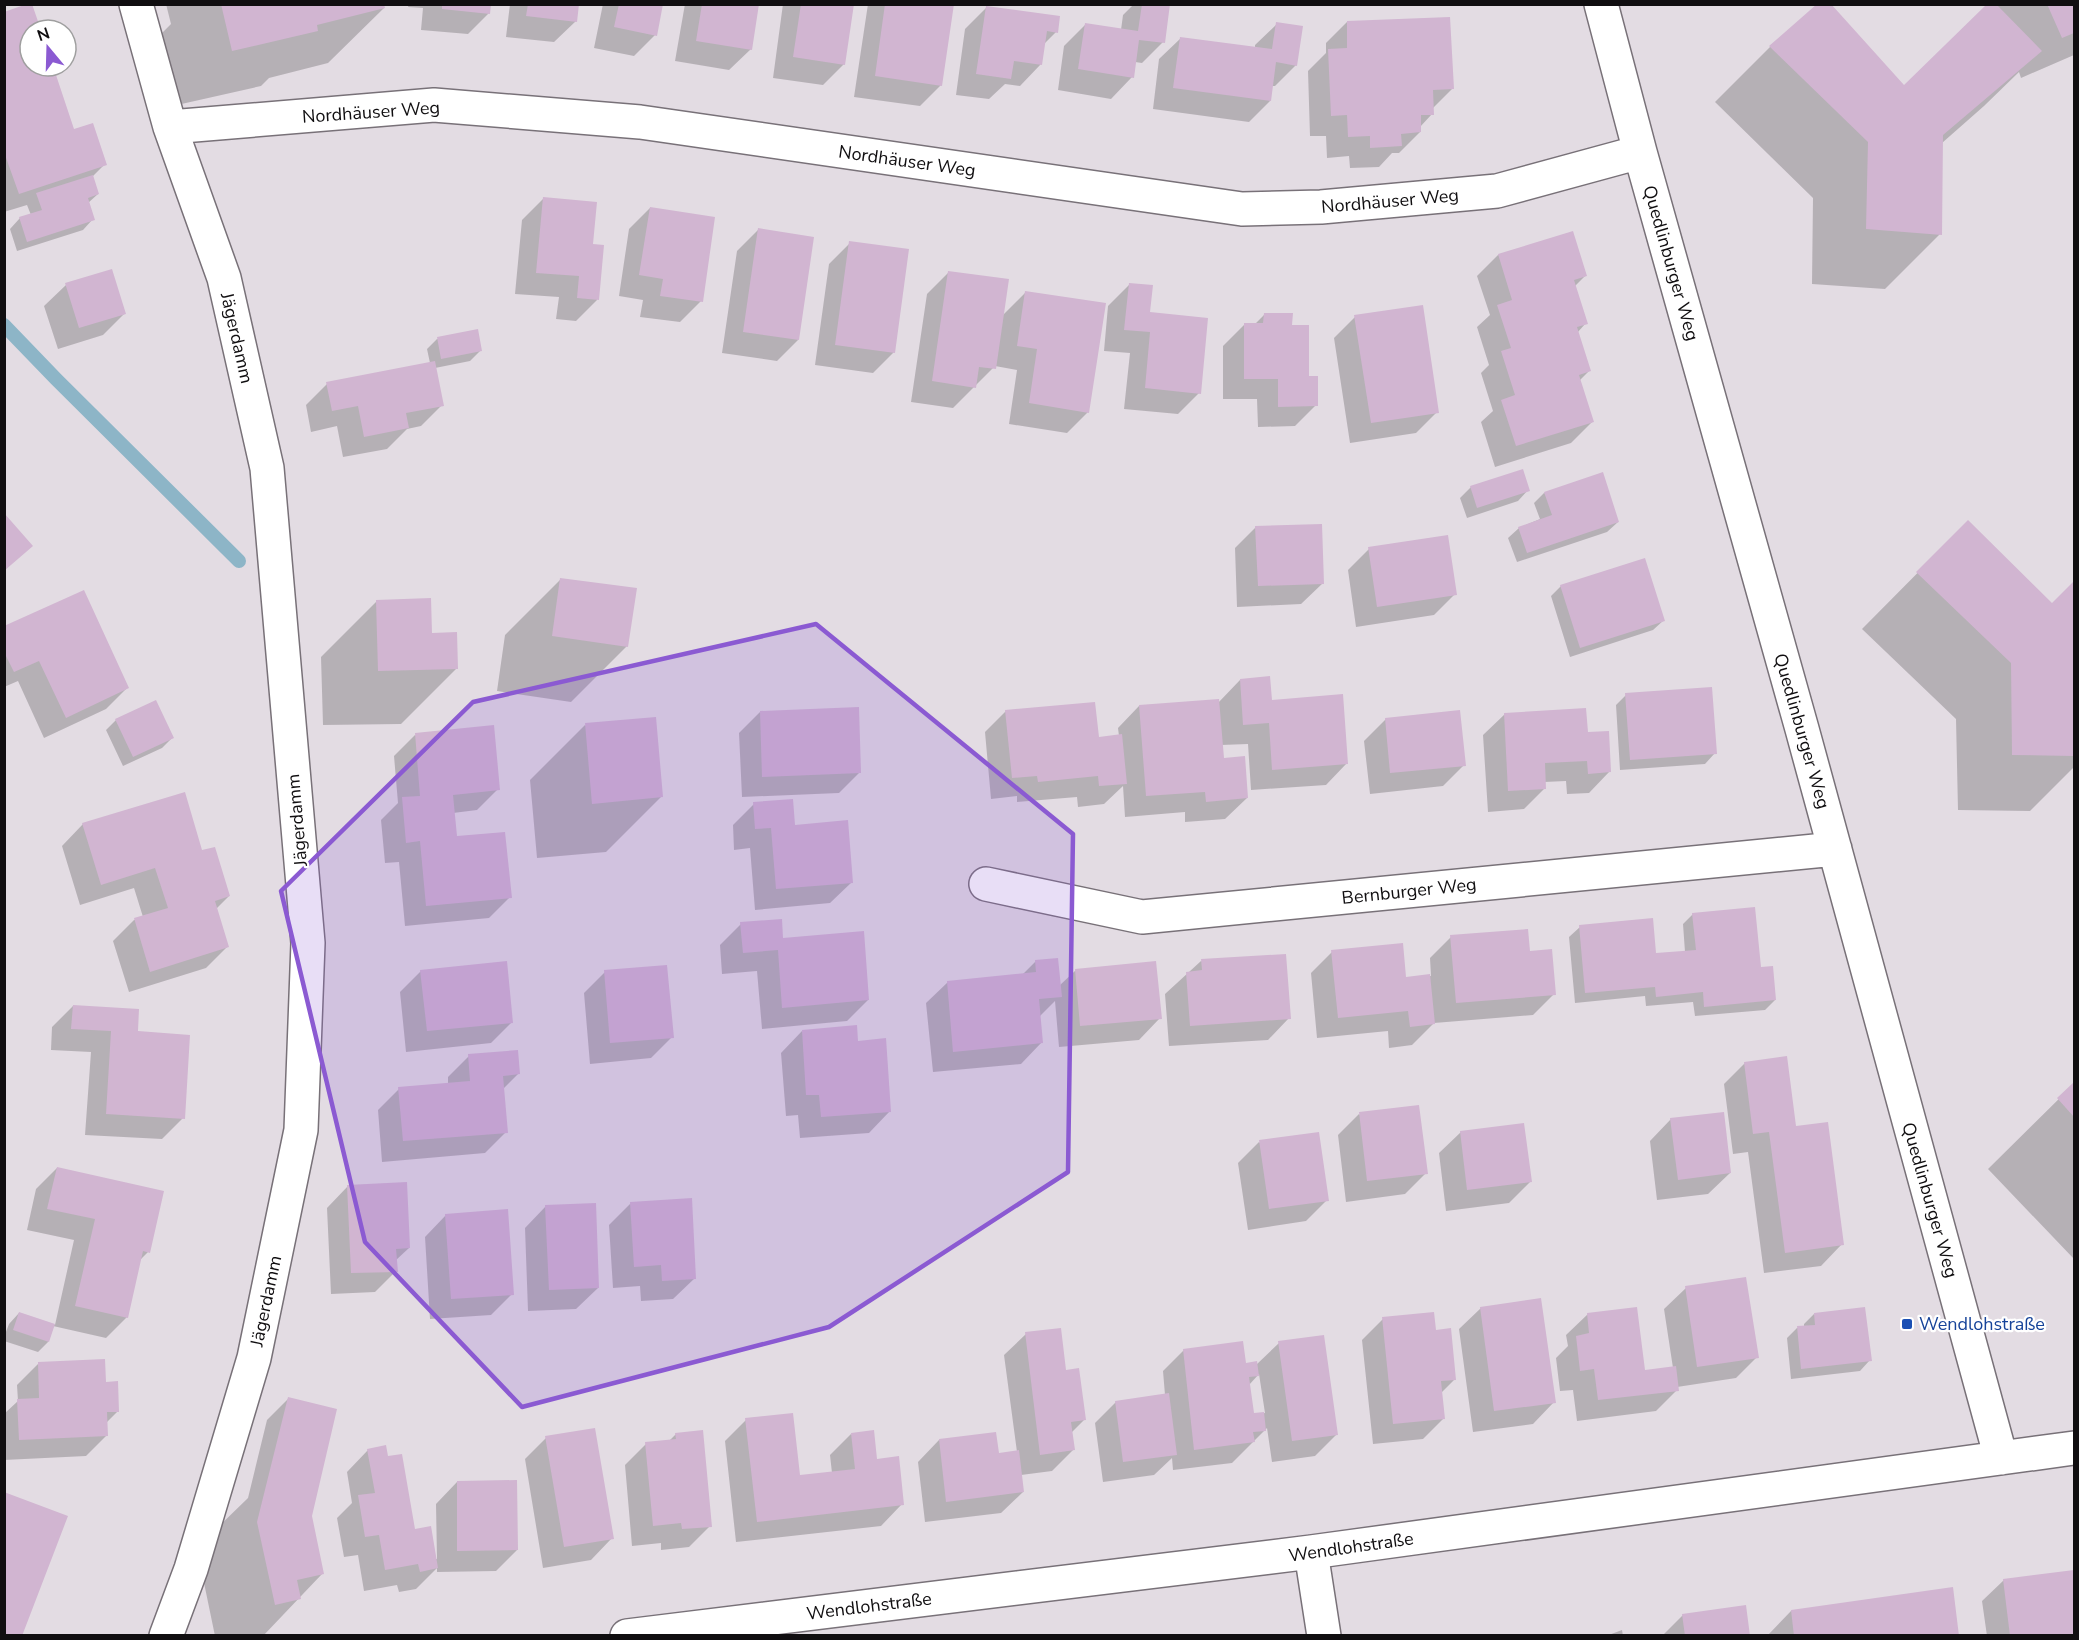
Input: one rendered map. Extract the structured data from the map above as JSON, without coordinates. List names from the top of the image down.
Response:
{
  "streets": {
    "street": [
      "Nordhäuser Weg",
      "Quedlinburger Weg",
      "Jägerdamm",
      "Bernburger Weg",
      "Wendlohstraße"
    ]
  },
  "crossings": [
    ["Nordhäuser Weg", "Quedlinburger Weg"],
    ["Nordhäuser Weg", "Jägerdamm"],
    ["Quedlinburger Weg", "Bernburger Weg"],
    ["Quedlinburger Weg", "Wendlohstraße"]
  ],
  "places": {
    "transit": ["Wendlohstraße"]
  },
  "north": "top"
}
